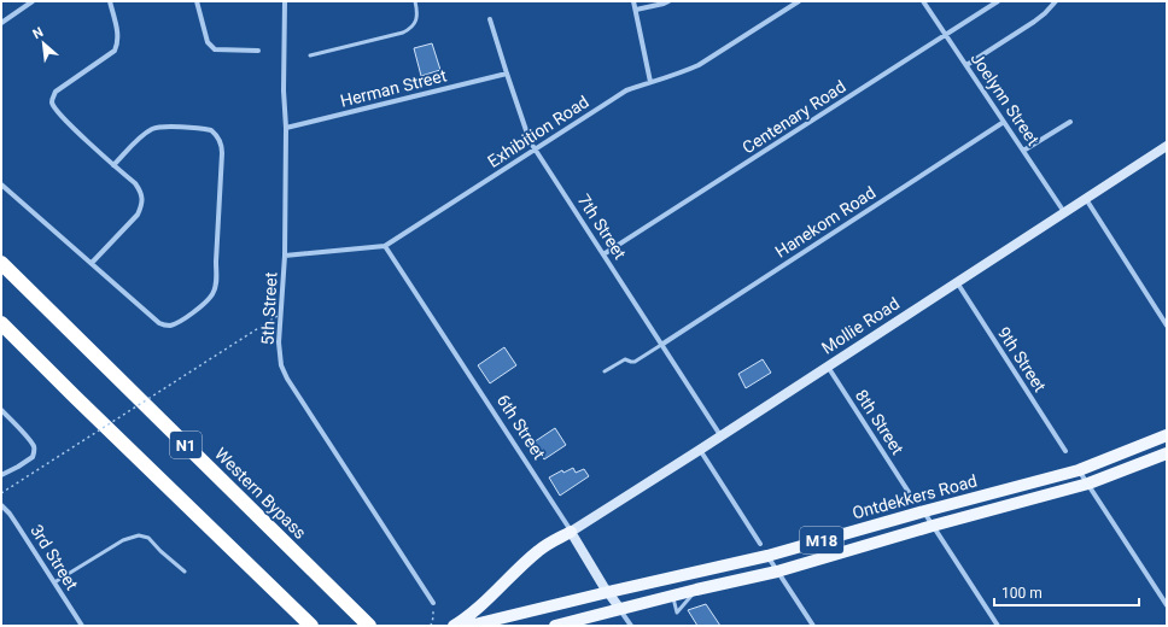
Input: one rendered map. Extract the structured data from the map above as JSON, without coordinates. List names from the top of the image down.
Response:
{
  "streets": {
    "highway": ["N1", "Western Bypass"],
    "main road": [
      "Mollie Road",
      "6th Street",
      "Ontdekkers Road",
      "M18"
    ],
    "street": [
      "Herman Street",
      "Joelynn Street",
      "Centenary Road",
      "Exhibition Road",
      "Hanekom Road",
      "7th Street",
      "5th Street",
      "9th Street",
      "8th Street",
      "3rd Street"
    ]
  },
  "crossings": [
    ["Herman Street", "7th Street"],
    ["Herman Street", "5th Street"],
    ["Joelynn Street", "Centenary Road"],
    ["Joelynn Street", "Hanekom Road"],
    ["Joelynn Street", "Mollie Road"],
    ["Centenary Road", "7th Street"],
    ["Exhibition Road", "7th Street"],
    ["Exhibition Road", "5th Street"],
    ["Exhibition Road", "6th Street"],
    ["Hanekom Road", "7th Street"],
    ["7th Street", "Mollie Road"],
    ["Mollie Road", "9th Street"],
    ["Mollie Road", "8th Street"],
    ["Mollie Road", "6th Street"],
    ["6th Street", "Ontdekkers Road"]
  ],
  "scale_bar": "100 m",
  "north": "top left"
}
